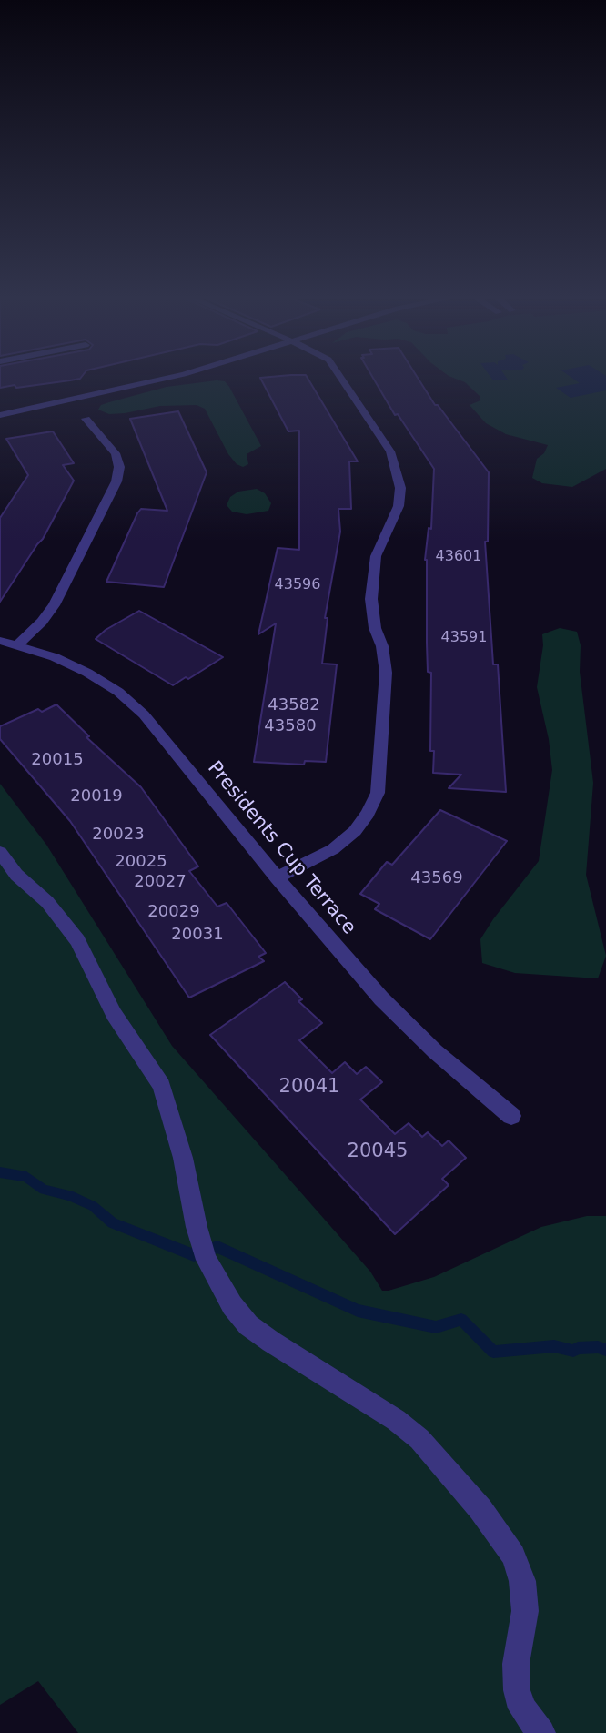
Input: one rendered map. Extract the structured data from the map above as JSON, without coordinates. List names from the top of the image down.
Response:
{
  "streets": {
    "street": ["Presidents Cup Terrace"]
  },
  "house_numbers": [
    "43601",
    "43596",
    "43591",
    "43582",
    "43580",
    "20015",
    "20019",
    "20023",
    "20025",
    "43569",
    "20027",
    "20029",
    "20031",
    "20041",
    "20045"
  ]
}
